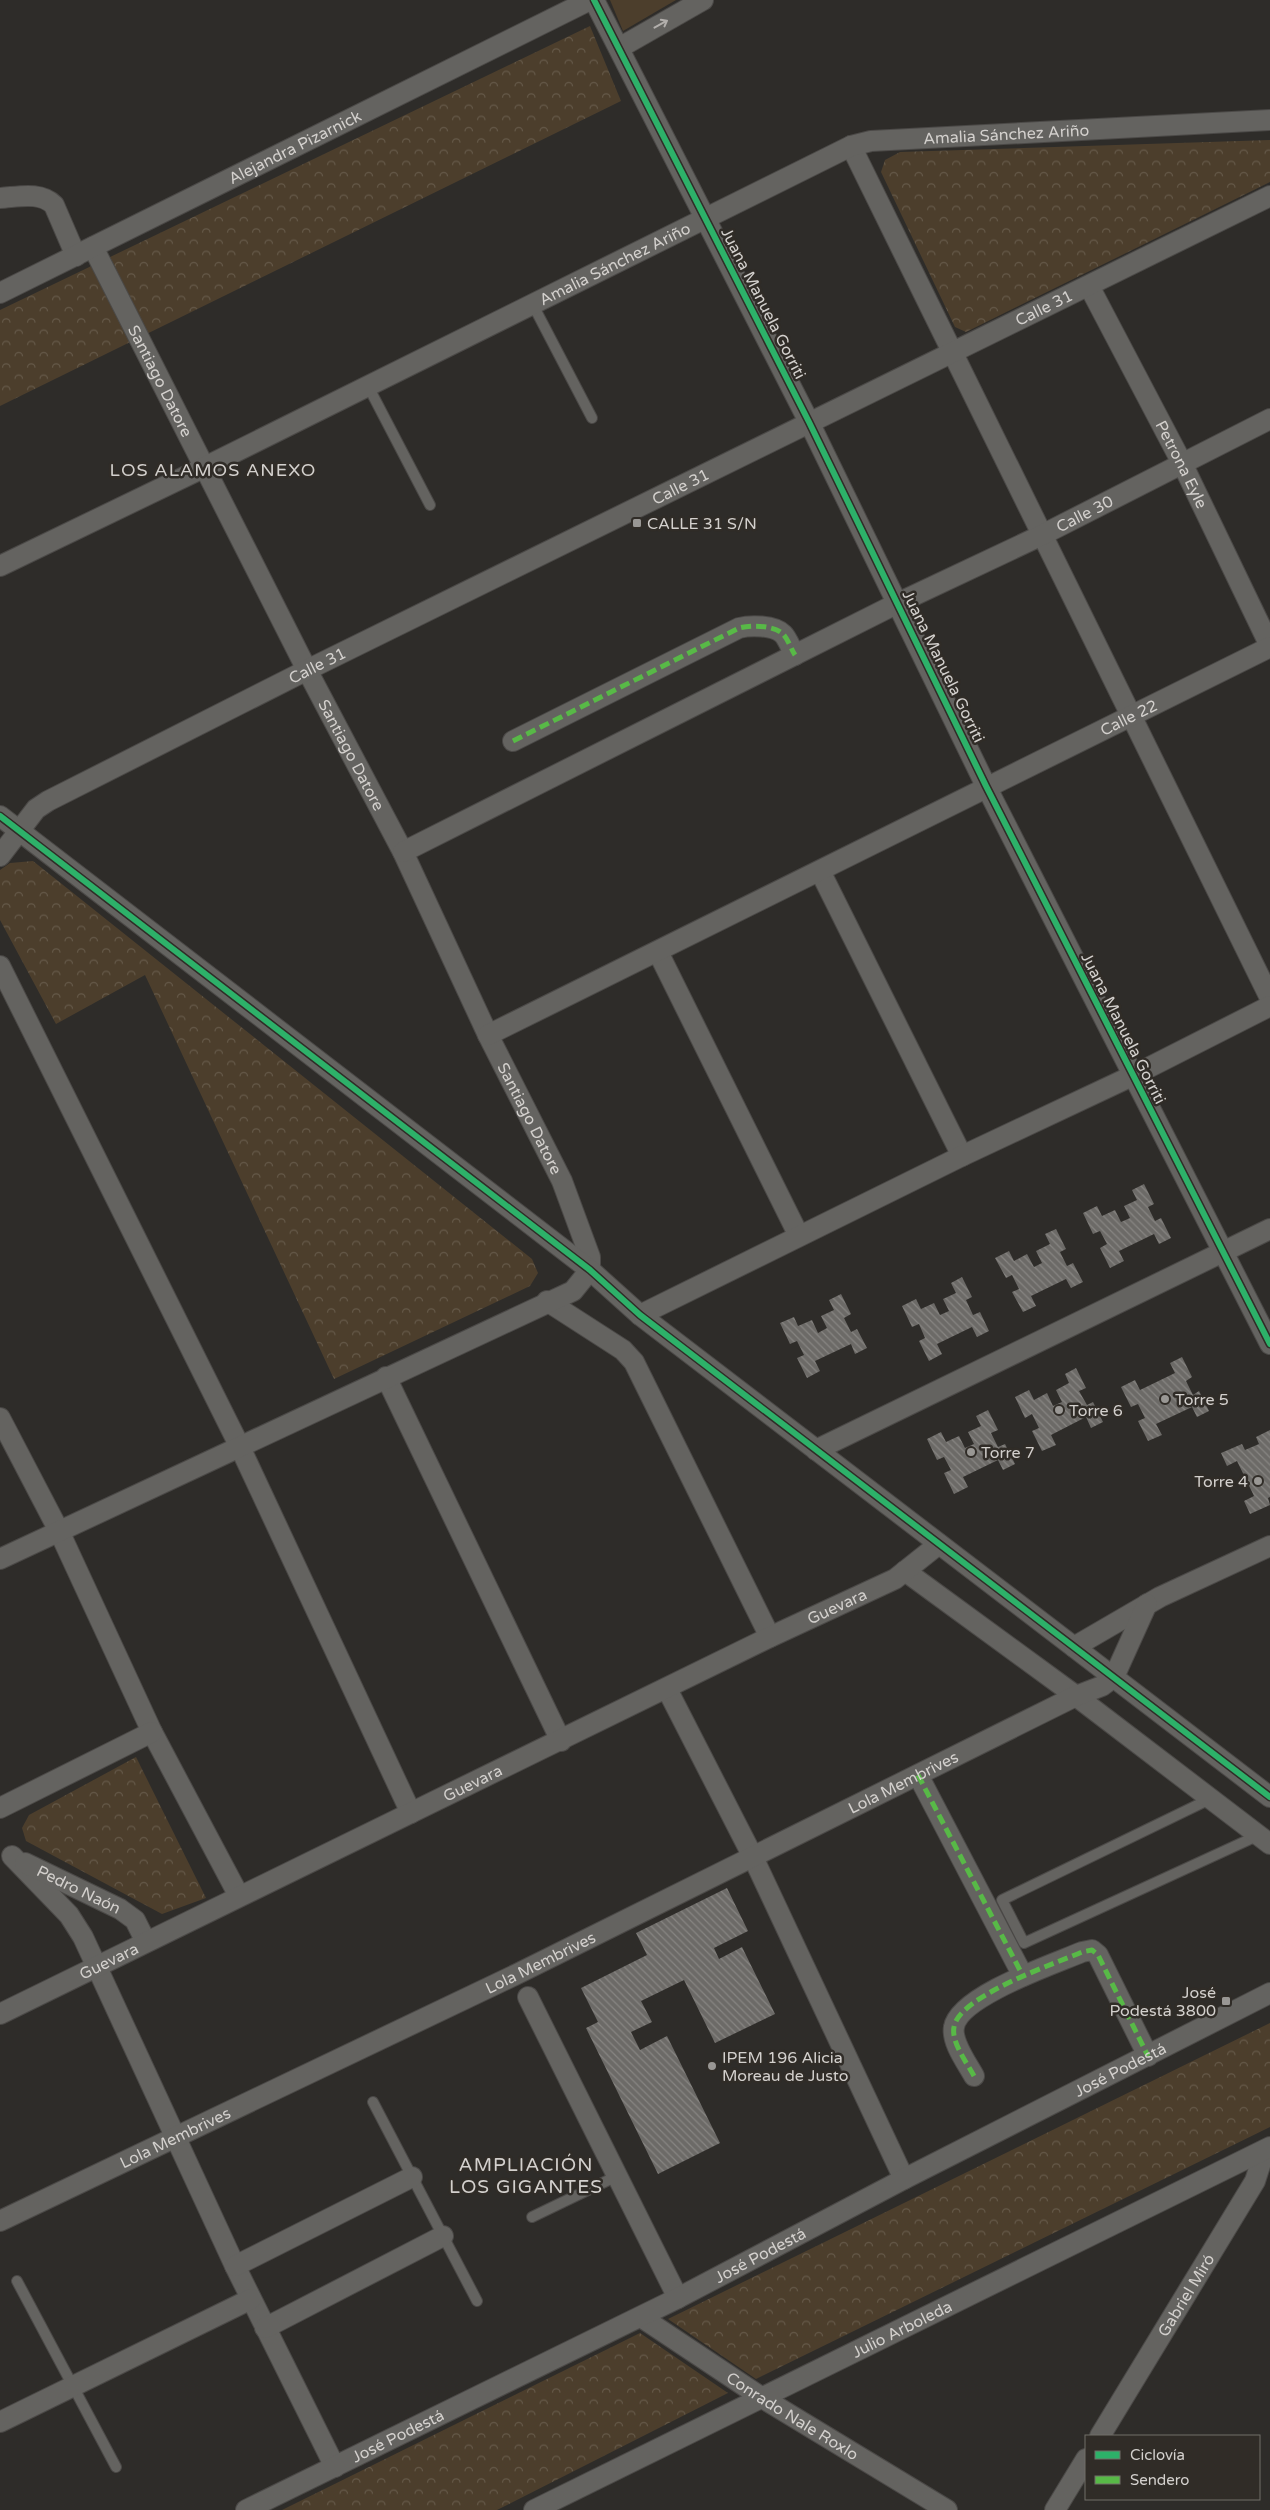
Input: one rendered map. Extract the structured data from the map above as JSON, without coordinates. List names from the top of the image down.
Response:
{
  "streets": {
    "street": [
      "Amalia Sánchez Ariño",
      "Alejandra Pizarnick",
      "Juana Manuela Gorriti",
      "Calle 31",
      "Santiago Datore",
      "Petrona Eyle",
      "Calle 30",
      "Calle 22",
      "Guevara",
      "Lola Membrives",
      "Pedro Naón",
      "José Podestá",
      "Gabriel Miró",
      "Julio Arboleda",
      "Conrado Nale Roxlo"
    ]
  },
  "crossings": [
    ["Amalia Sánchez Ariño", "Juana Manuela Gorriti"],
    ["Amalia Sánchez Ariño", "Santiago Datore"],
    ["Alejandra Pizarnick", "Juana Manuela Gorriti"],
    ["Alejandra Pizarnick", "Santiago Datore"],
    ["Juana Manuela Gorriti", "Calle 31"],
    ["Juana Manuela Gorriti", "Calle 30"],
    ["Juana Manuela Gorriti", "Calle 22"],
    ["Calle 31", "Santiago Datore"],
    ["Calle 31", "Petrona Eyle"],
    ["Santiago Datore", "Calle 30"],
    ["Santiago Datore", "Calle 22"],
    ["Petrona Eyle", "Calle 30"],
    ["Petrona Eyle", "Calle 22"],
    ["Guevara", "Pedro Naón"],
    ["José Podestá", "Conrado Nale Roxlo"],
    ["Gabriel Miró", "Julio Arboleda"],
    ["Julio Arboleda", "Conrado Nale Roxlo"]
  ],
  "districts": ["LOS ALAMOS ANEXO", "AMPLIACIÓN LOS GIGANTES"],
  "places": {
    "transit": ["CALLE 31 S/N", "José Podestá 3800"],
    "other": [
      "Torre 5",
      "Torre 6",
      "Torre 7",
      "Torre 4",
      "IPEM 196 Alicia Moreau de Justo"
    ]
  },
  "legend": ["Ciclovía", "Sendero"]
}
